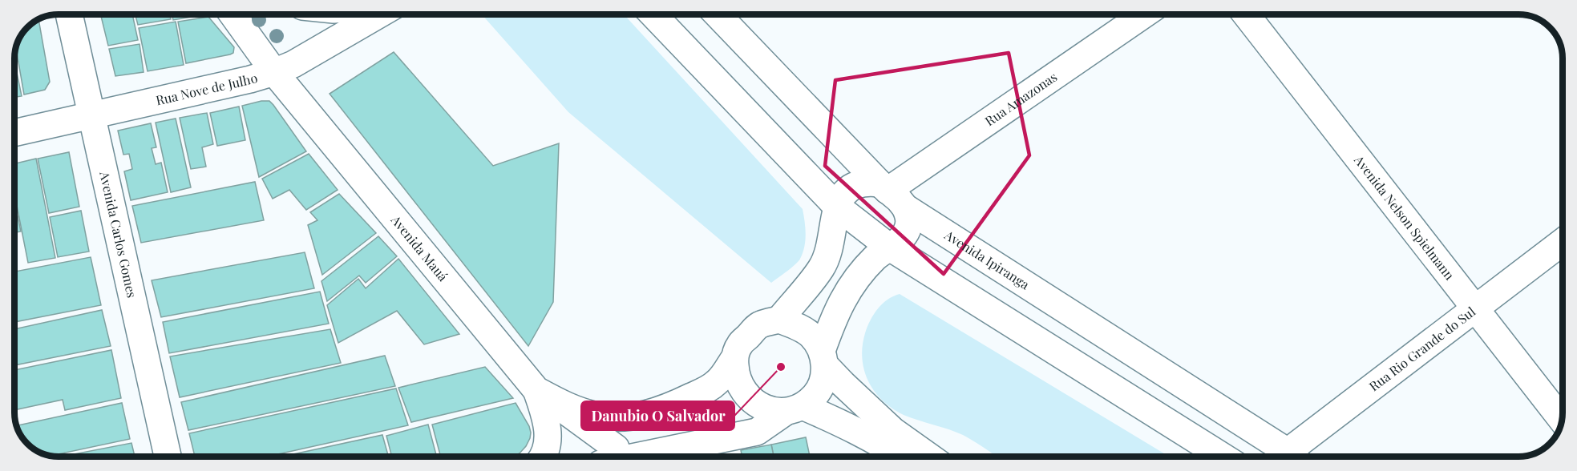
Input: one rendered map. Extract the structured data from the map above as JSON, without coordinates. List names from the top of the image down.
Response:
{
  "streets": {
    "main road": [
      "Rua Nove de Julho",
      "Rua Amazonas",
      "Avenida Nelson Spielmann",
      "Avenida Carlos Gomes",
      "Avenida Mauá",
      "Avenida Ipiranga",
      "Rua Rio Grande do Sul"
    ]
  },
  "crossings": [
    ["Rua Nove de Julho", "Avenida Carlos Gomes"],
    ["Rua Nove de Julho", "Avenida Mauá"],
    ["Rua Amazonas", "Avenida Ipiranga"],
    ["Avenida Nelson Spielmann", "Rua Rio Grande do Sul"]
  ],
  "places": ["Danubio O Salvador"]
}
